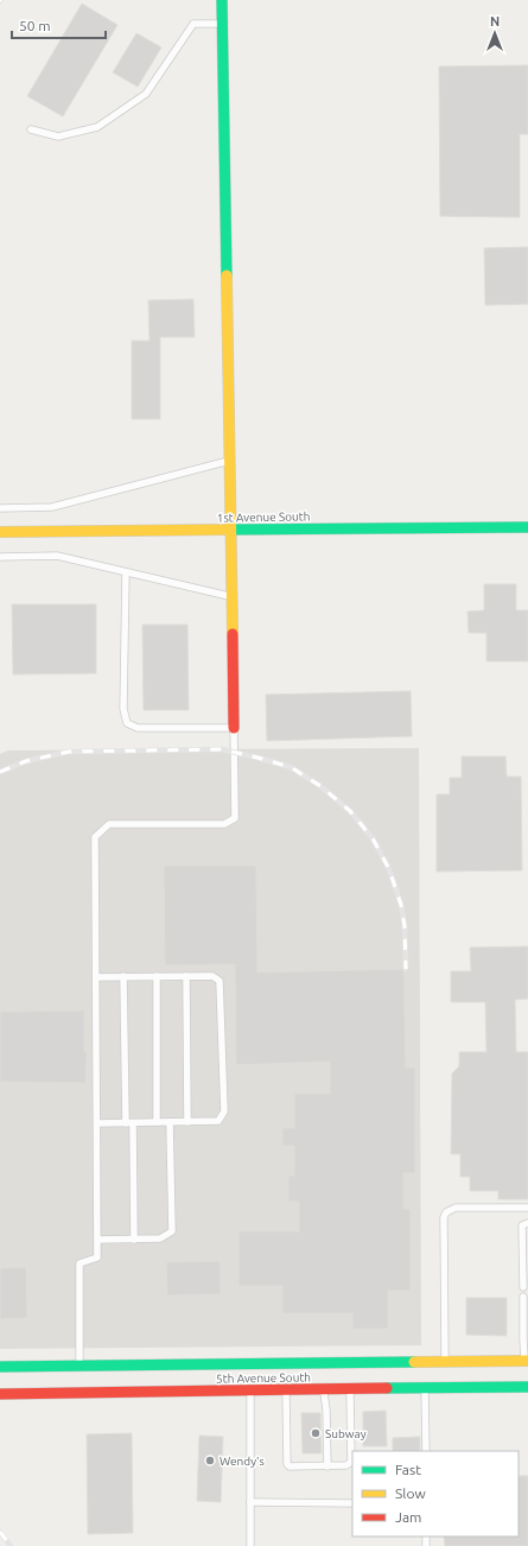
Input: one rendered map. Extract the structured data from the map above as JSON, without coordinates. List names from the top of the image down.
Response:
{
  "streets": {
    "main road": ["1st Avenue South", "5th Avenue South"]
  },
  "places": ["Subway", "Wendy's"],
  "legend": ["Fast", "Slow", "Jam"],
  "scale_bar": "50 m",
  "north": "top"
}
